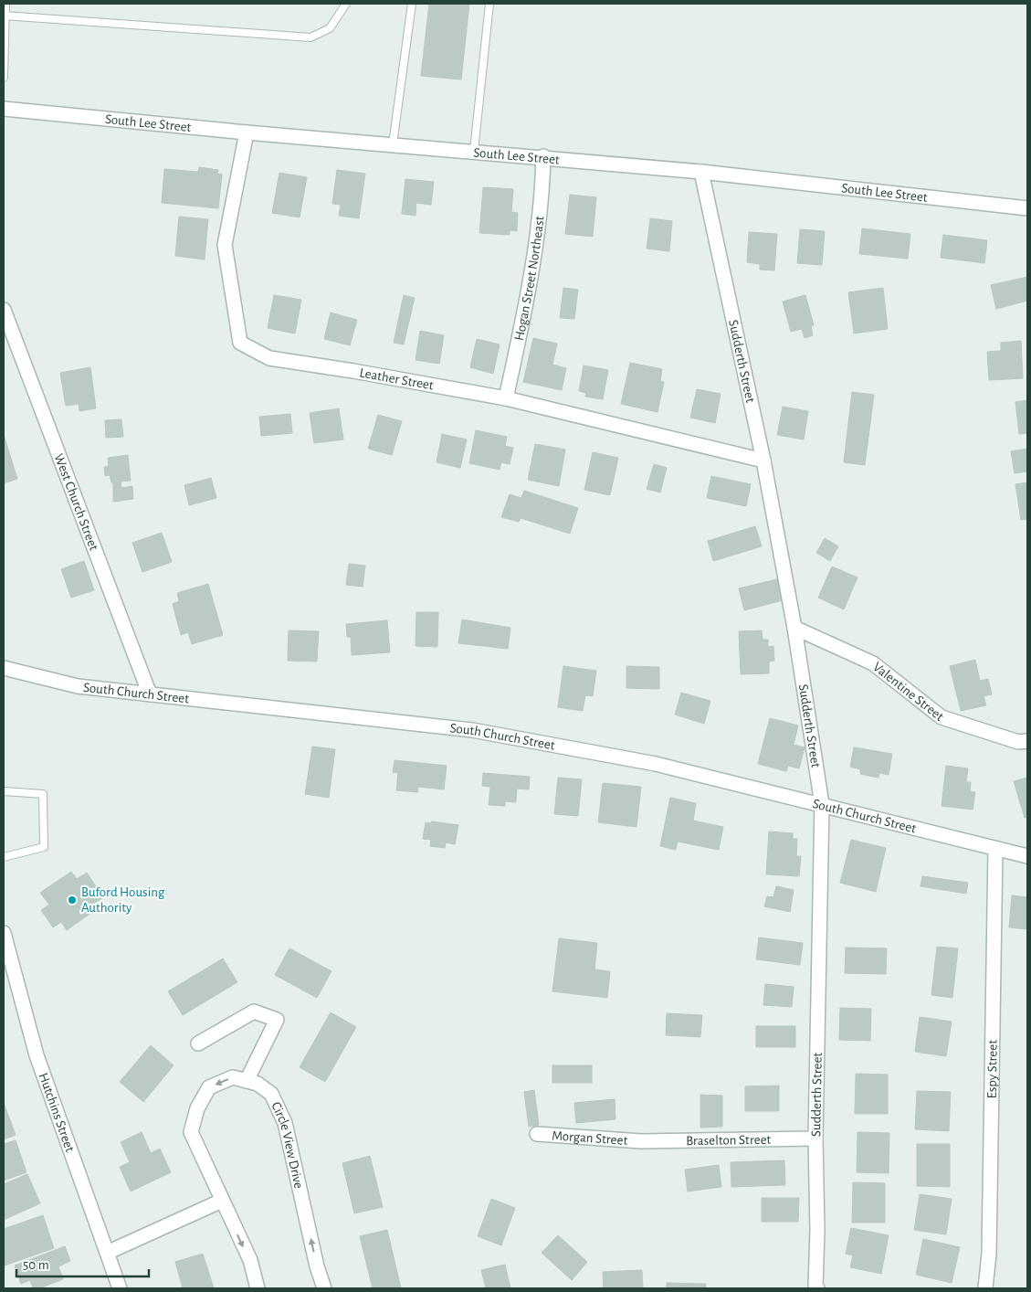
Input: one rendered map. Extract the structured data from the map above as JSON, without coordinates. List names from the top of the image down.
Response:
{
  "streets": {
    "street": [
      "South Lee Street",
      "Hogan Street Northeast",
      "Sudderth Street",
      "Leather Street",
      "West Church Street",
      "Valentine Street",
      "South Church Street",
      "Espy Street",
      "Hutchins Street",
      "Morgan Street",
      "Braselton Street",
      "Circle View Drive"
    ]
  },
  "crossings": [
    ["South Lee Street", "Hogan Street Northeast"],
    ["South Lee Street", "Sudderth Street"],
    ["South Lee Street", "Leather Street"],
    ["Hogan Street Northeast", "Leather Street"],
    ["Sudderth Street", "Leather Street"],
    ["Sudderth Street", "Valentine Street"],
    ["Sudderth Street", "South Church Street"],
    ["Sudderth Street", "Braselton Street"],
    ["West Church Street", "South Church Street"],
    ["South Church Street", "Espy Street"],
    ["Morgan Street", "Braselton Street"]
  ],
  "places": ["Buford Housing Authority"],
  "scale_bar": "50 m"
}
